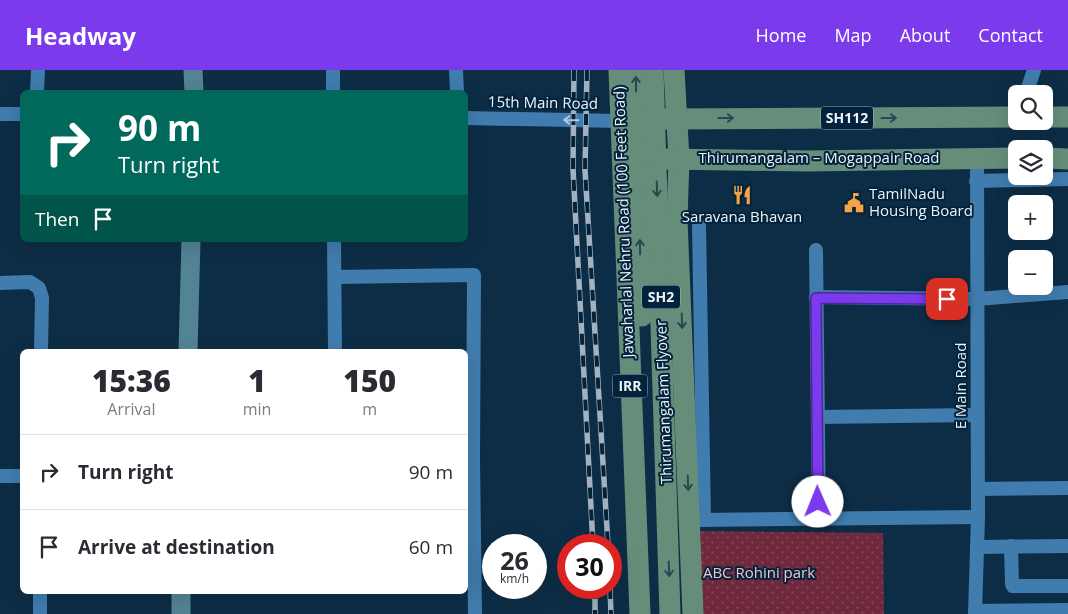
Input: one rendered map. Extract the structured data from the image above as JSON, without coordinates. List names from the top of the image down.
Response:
{
  "streets": {
    "main road": [
      "SH112",
      "Thirumangalam – Mogappair Road",
      "Jawaharlal Nehru Road (100 Feet Road)",
      "SH2",
      "IRR",
      "Thirumangalam Flyover"
    ],
    "street": ["15th Main Road", "E Main Road"]
  },
  "crossings": [
    ["15th Main Road", "SH112"],
    ["15th Main Road", "Jawaharlal Nehru Road (100 Feet Road)"],
    ["SH112", "Jawaharlal Nehru Road (100 Feet Road)"],
    ["Thirumangalam – Mogappair Road", "Jawaharlal Nehru Road (100 Feet Road)"],
    ["Thirumangalam – Mogappair Road", "E Main Road"]
  ],
  "one_way": ["15th Main Road"],
  "parks": ["ABC Rohini park"],
  "places": {
    "restaurant": ["Saravana Bhavan"],
    "public building": ["TamilNadu Housing Board"]
  },
  "page": {
    "header": "Headway",
    "nav": [
      "Home",
      "Map",
      "About",
      "Contact"
    ],
    "map_buttons": ["+", "−"],
    "turn": ["90 m", "Turn right"],
    "then": "Then",
    "eta": [
      "15:36",
      "Arrival",
      "1",
      "min",
      "150",
      "m"
    ],
    "list": [
      {
        "name": "Turn right",
        "value": "90 m"
      },
      {
        "name": "Arrive at destination",
        "value": "60 m"
      }
    ],
    "speed": "26 km/h",
    "limit": "30"
  }
}
